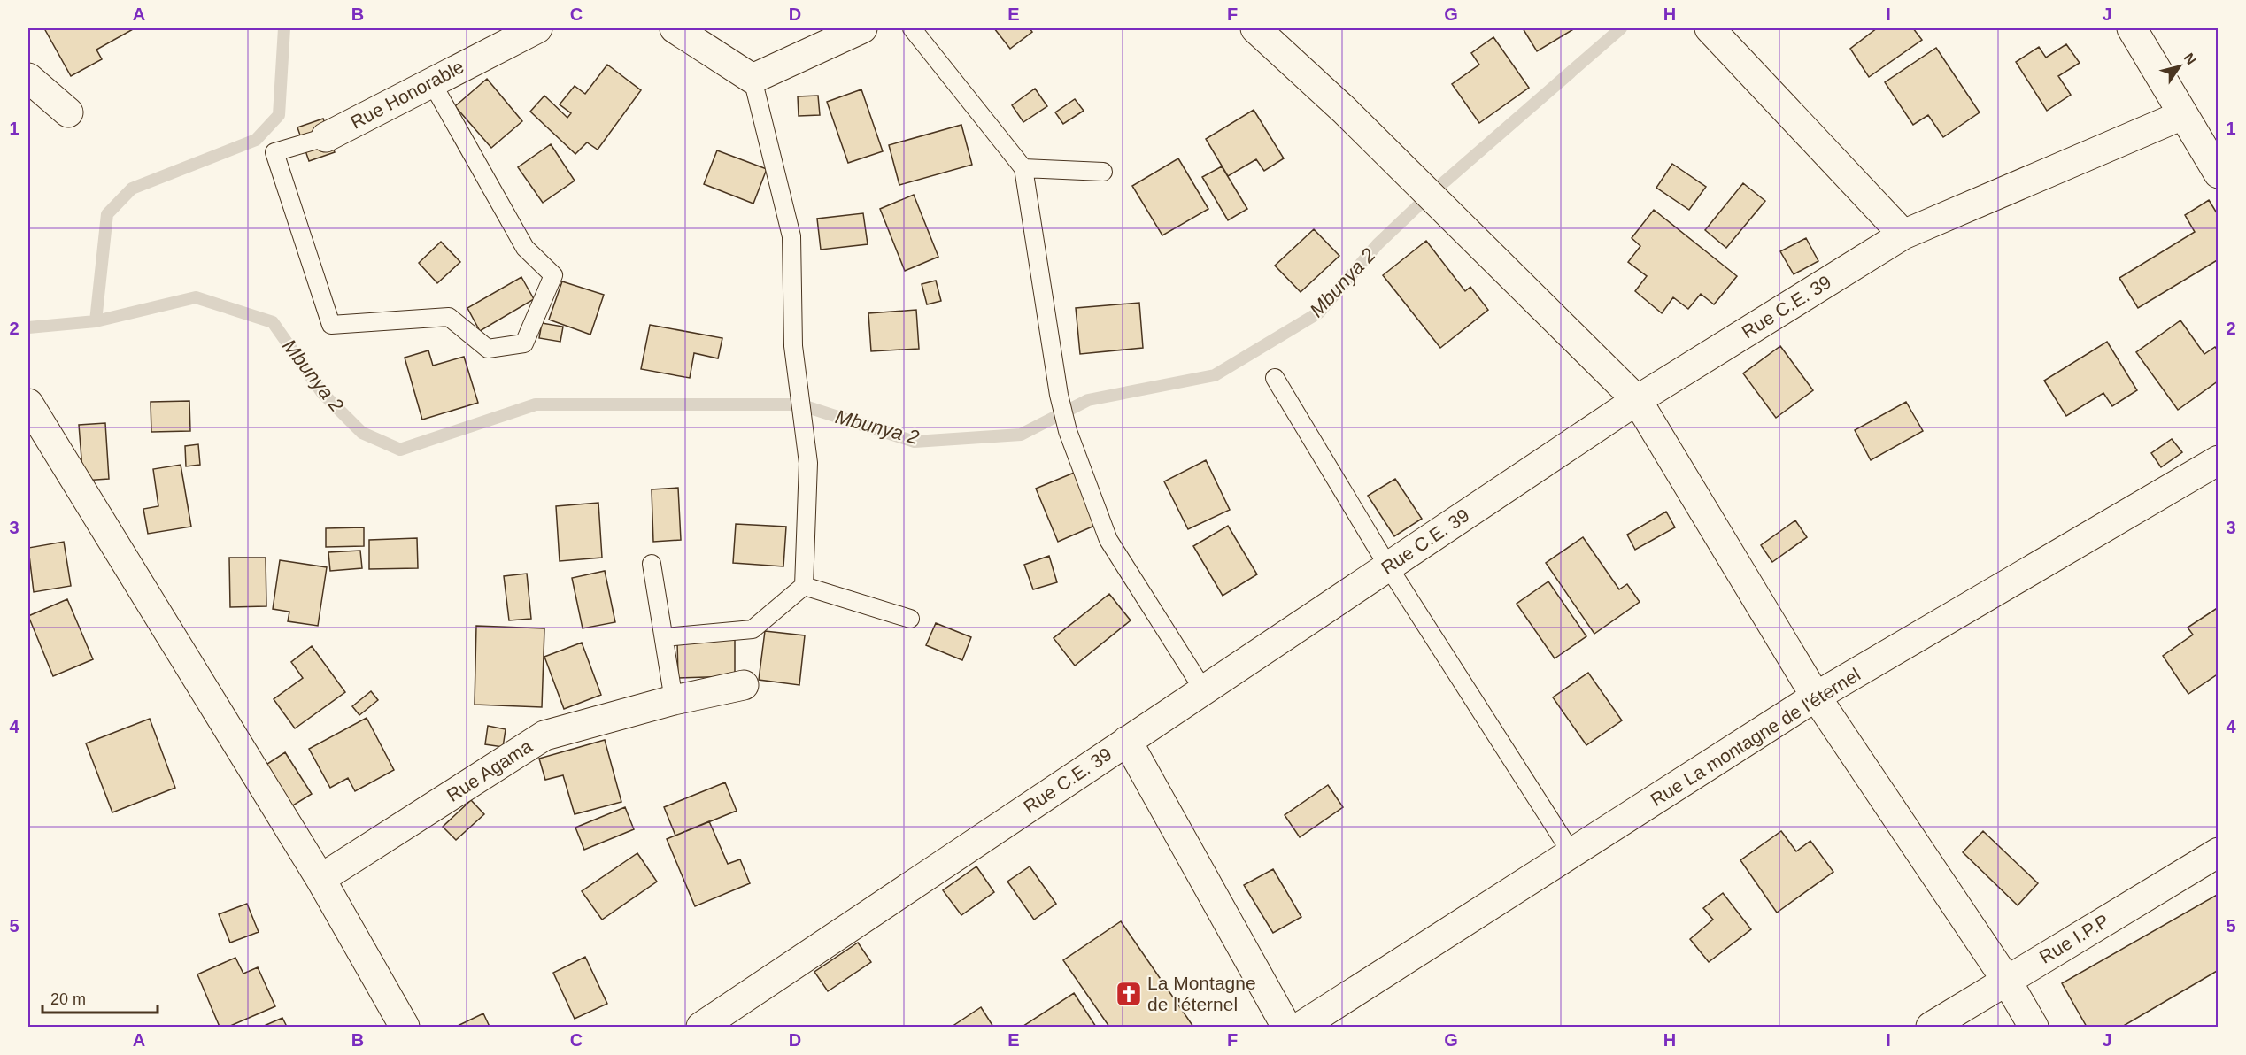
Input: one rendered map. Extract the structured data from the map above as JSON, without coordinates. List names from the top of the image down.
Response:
{
  "streets": {
    "street": [
      "Rue Honorable",
      "Rue C.E. 39",
      "Rue La montagne de l'éternel",
      "Rue Agama",
      "Rue I.P.P"
    ]
  },
  "water": ["Mbunya 2"],
  "places": {
    "church": ["La Montagne de l'éternel"]
  },
  "scale_bar": "20 m",
  "north": "top right",
  "grid": {
    "columns": [
      "A",
      "B",
      "C",
      "D",
      "E",
      "F",
      "G",
      "H",
      "I",
      "J"
    ],
    "rows": [
      "1",
      "2",
      "3",
      "4",
      "5"
    ]
  }
}
